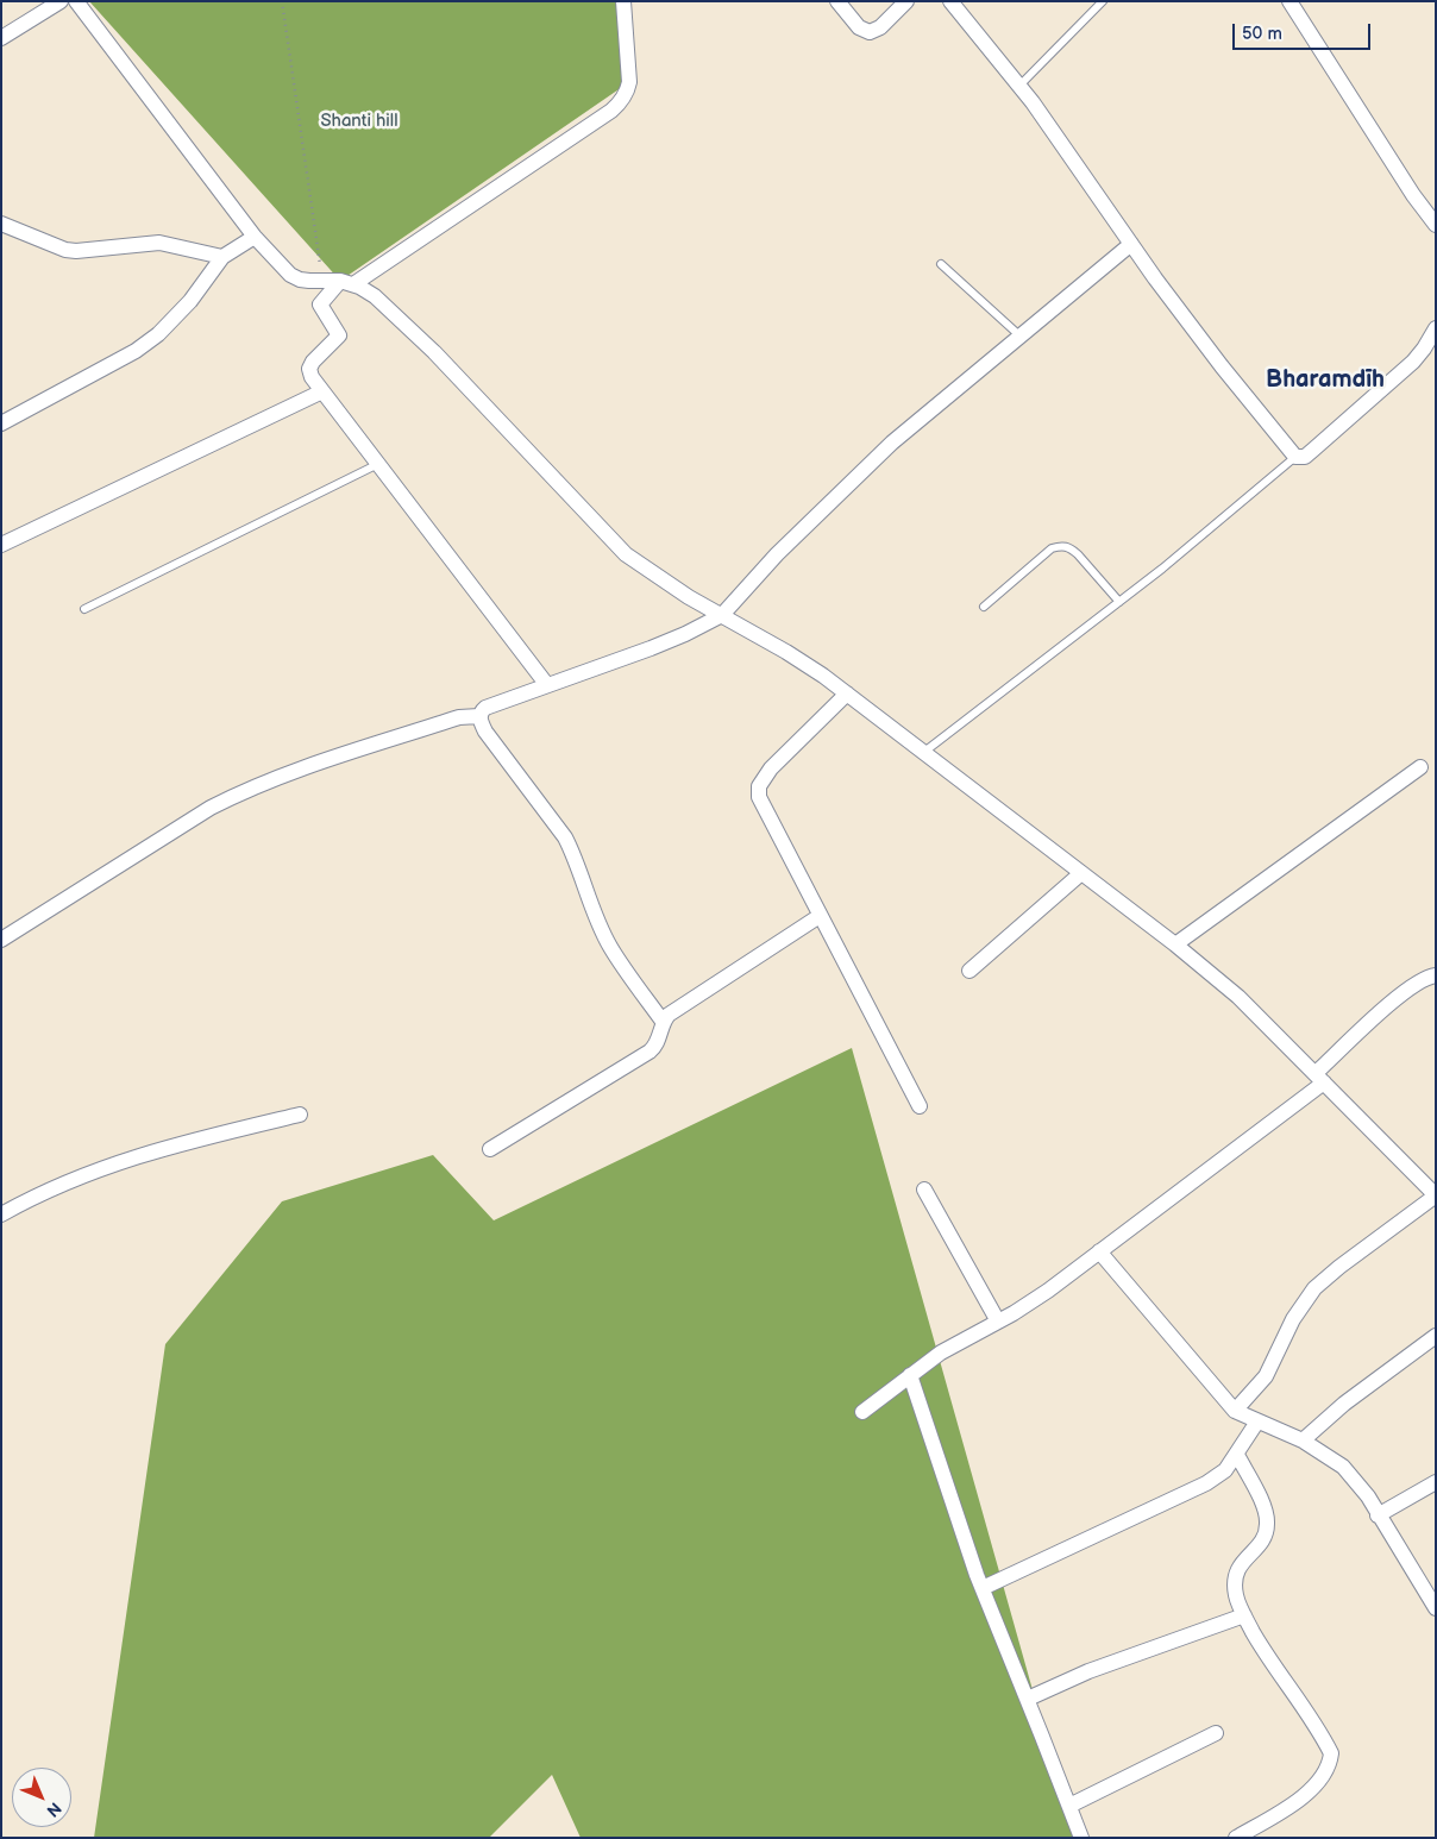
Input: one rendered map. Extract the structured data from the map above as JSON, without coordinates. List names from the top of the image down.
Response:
{
  "districts": ["Bharamdīh"],
  "parks": ["Shanti hill"],
  "scale_bar": "50 m",
  "north": "bottom right"
}
